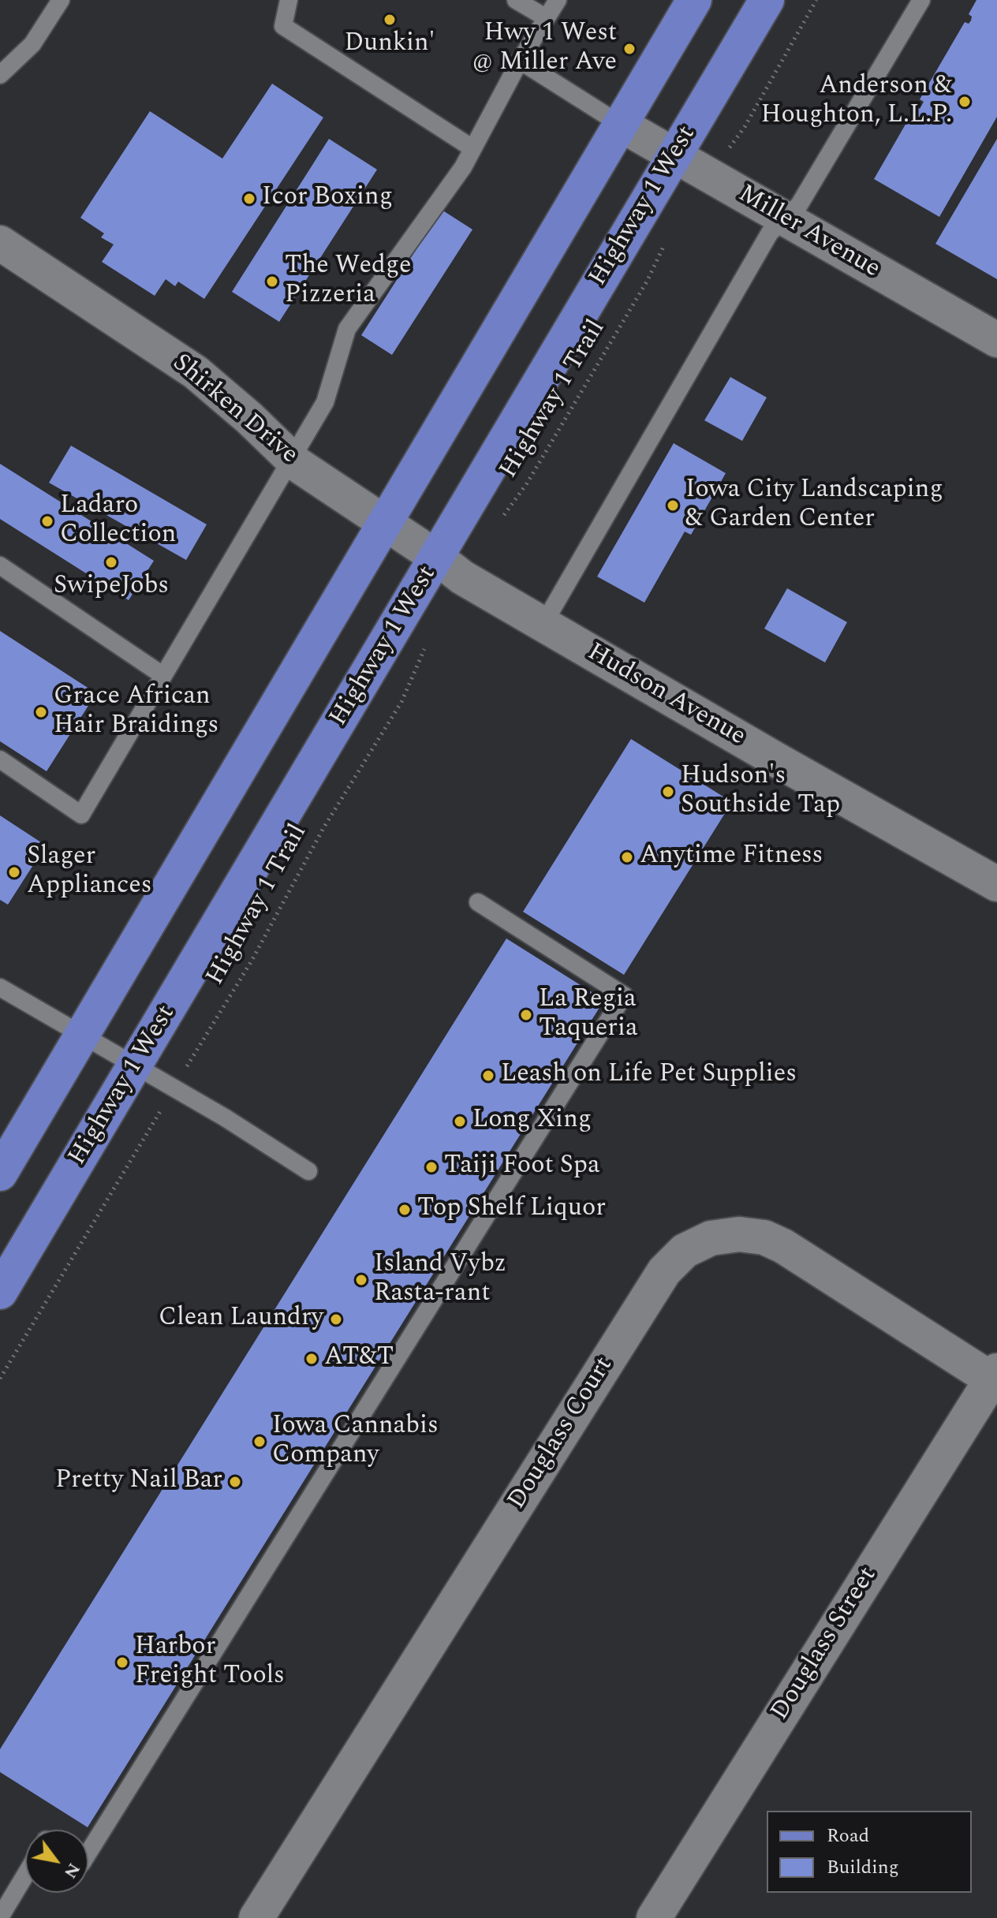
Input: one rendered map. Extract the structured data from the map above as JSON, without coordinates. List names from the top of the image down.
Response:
{
  "streets": {
    "main road": ["Highway 1 West"],
    "street": [
      "Miller Avenue",
      "Shirken Drive",
      "Hudson Avenue",
      "Douglass Court",
      "Douglass Street"
    ],
    "path": ["Highway 1 Trail"]
  },
  "crossings": [
    ["Highway 1 West", "Miller Avenue"],
    ["Highway 1 West", "Shirken Drive"],
    ["Highway 1 West", "Hudson Avenue"],
    ["Shirken Drive", "Hudson Avenue"],
    ["Douglass Court", "Douglass Street"]
  ],
  "places": [
    "Dunkin'",
    "Hwy 1 West @ Miller Ave",
    "Anderson & Houghton, L.L.P.",
    "Icor Boxing",
    "The Wedge Pizzeria",
    "Iowa City Landscaping & Garden Center",
    "Ladaro Collection",
    "SwipeJobs",
    "Grace African Hair Braidings",
    "Hudson's Southside Tap",
    "Anytime Fitness",
    "Slager Appliances",
    "La Regia Taqueria",
    "Leash on Life Pet Supplies",
    "Long Xing",
    "Taiji Foot Spa",
    "Top Shelf Liquor",
    "Island Vybz Rasta-rant",
    "Clean Laundry",
    "AT&T",
    "Iowa Cannabis Company",
    "Pretty Nail Bar",
    "Harbor Freight Tools"
  ],
  "legend": ["Road", "Building"],
  "north": "bottom right"
}
